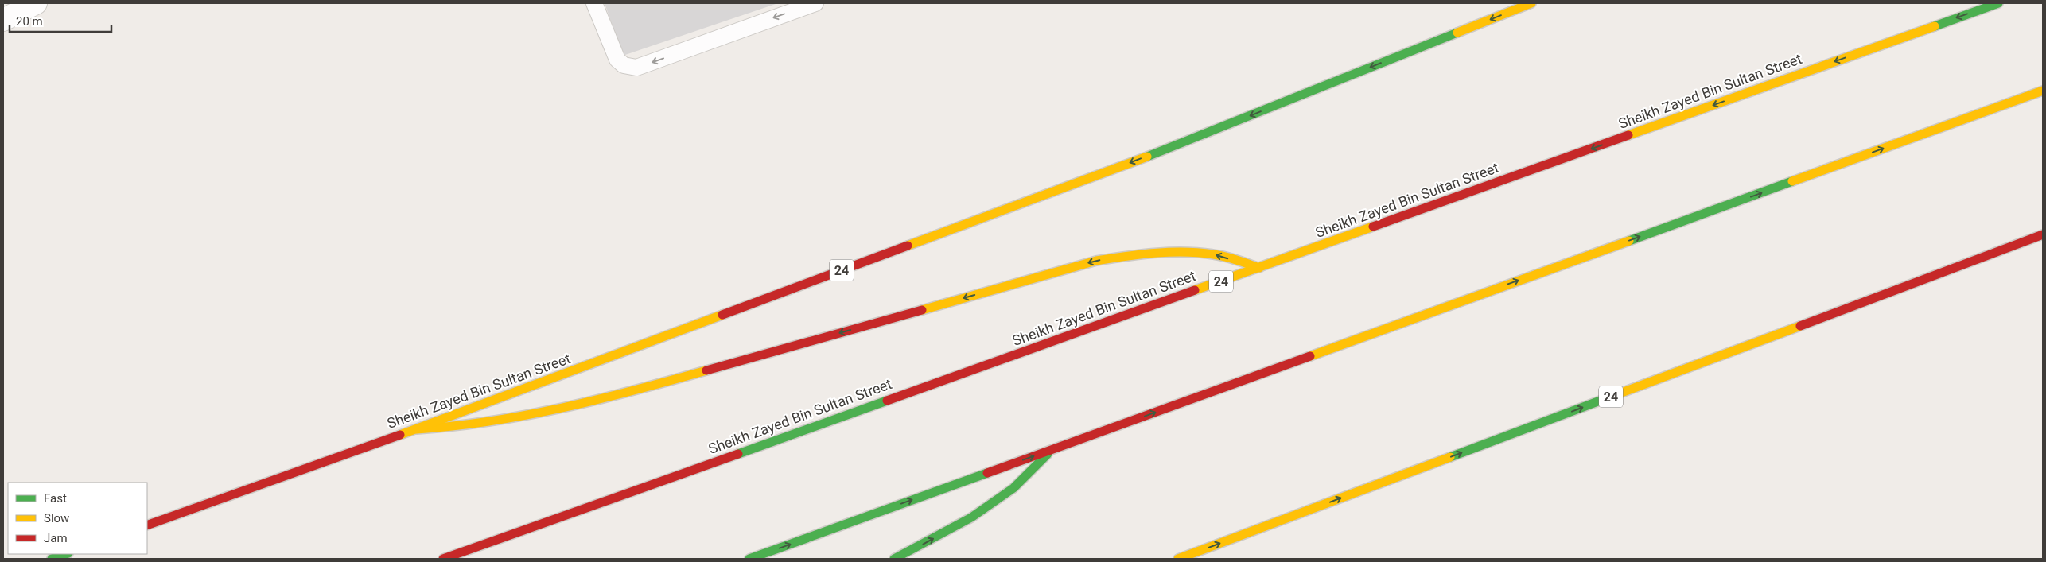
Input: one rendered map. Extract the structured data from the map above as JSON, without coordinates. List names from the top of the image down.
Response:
{
  "streets": {
    "main road": ["Sheikh Zayed Bin Sultan Street", "24"]
  },
  "legend": ["Fast", "Slow", "Jam"],
  "scale_bar": "20 m"
}
